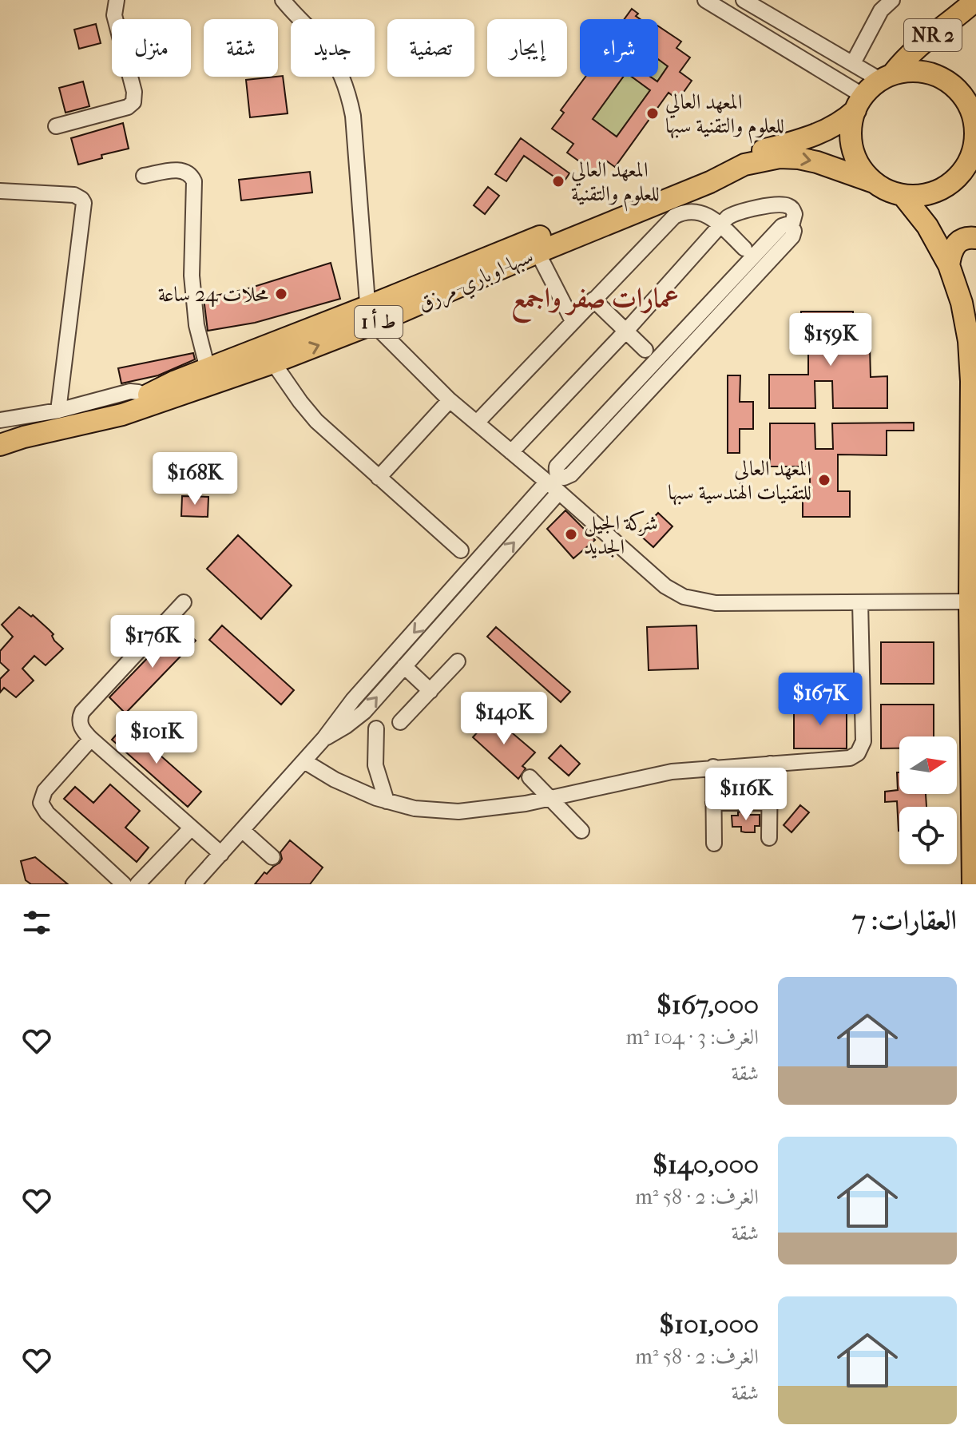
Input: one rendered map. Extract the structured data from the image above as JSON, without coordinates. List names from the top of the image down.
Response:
{
  "streets": {
    "highway": ["NR 2", "سبها-اوباري-مرزق", "ط أ 1"]
  },
  "crossings": [
    ["NR 2", "سبها-اوباري-مرزق"]
  ],
  "districts": ["عمارات صفر واجمع"],
  "places": [
    "المعهد العالي للعلوم والتقنية سبها",
    "المعهد العالي للعلوم والتقنية",
    "محلات 24 ساعة",
    "المعهد العالي للتقنيات الهندسية سبها",
    "شركة الجيل الجديد"
  ],
  "north": "right",
  "page": {
    "chip": [
      "شراء",
      "إيجار",
      "تصفية",
      "جديد",
      "شقة",
      "منزل"
    ],
    "price": [
      "$159K",
      "$168K",
      "$176K",
      "$167K",
      "$140K",
      "$101K",
      "$116K"
    ],
    "heading": "العقارات: 7",
    "list": [
      {
        "name": "$167,000",
        "note": "الغرف: 3 · 104 m² · شقة"
      },
      {
        "name": "$140,000",
        "note": "الغرف: 2 · 58 m² · شقة"
      },
      {
        "name": "$101,000",
        "note": "الغرف: 2 · 58 m² · شقة"
      }
    ]
  }
}
